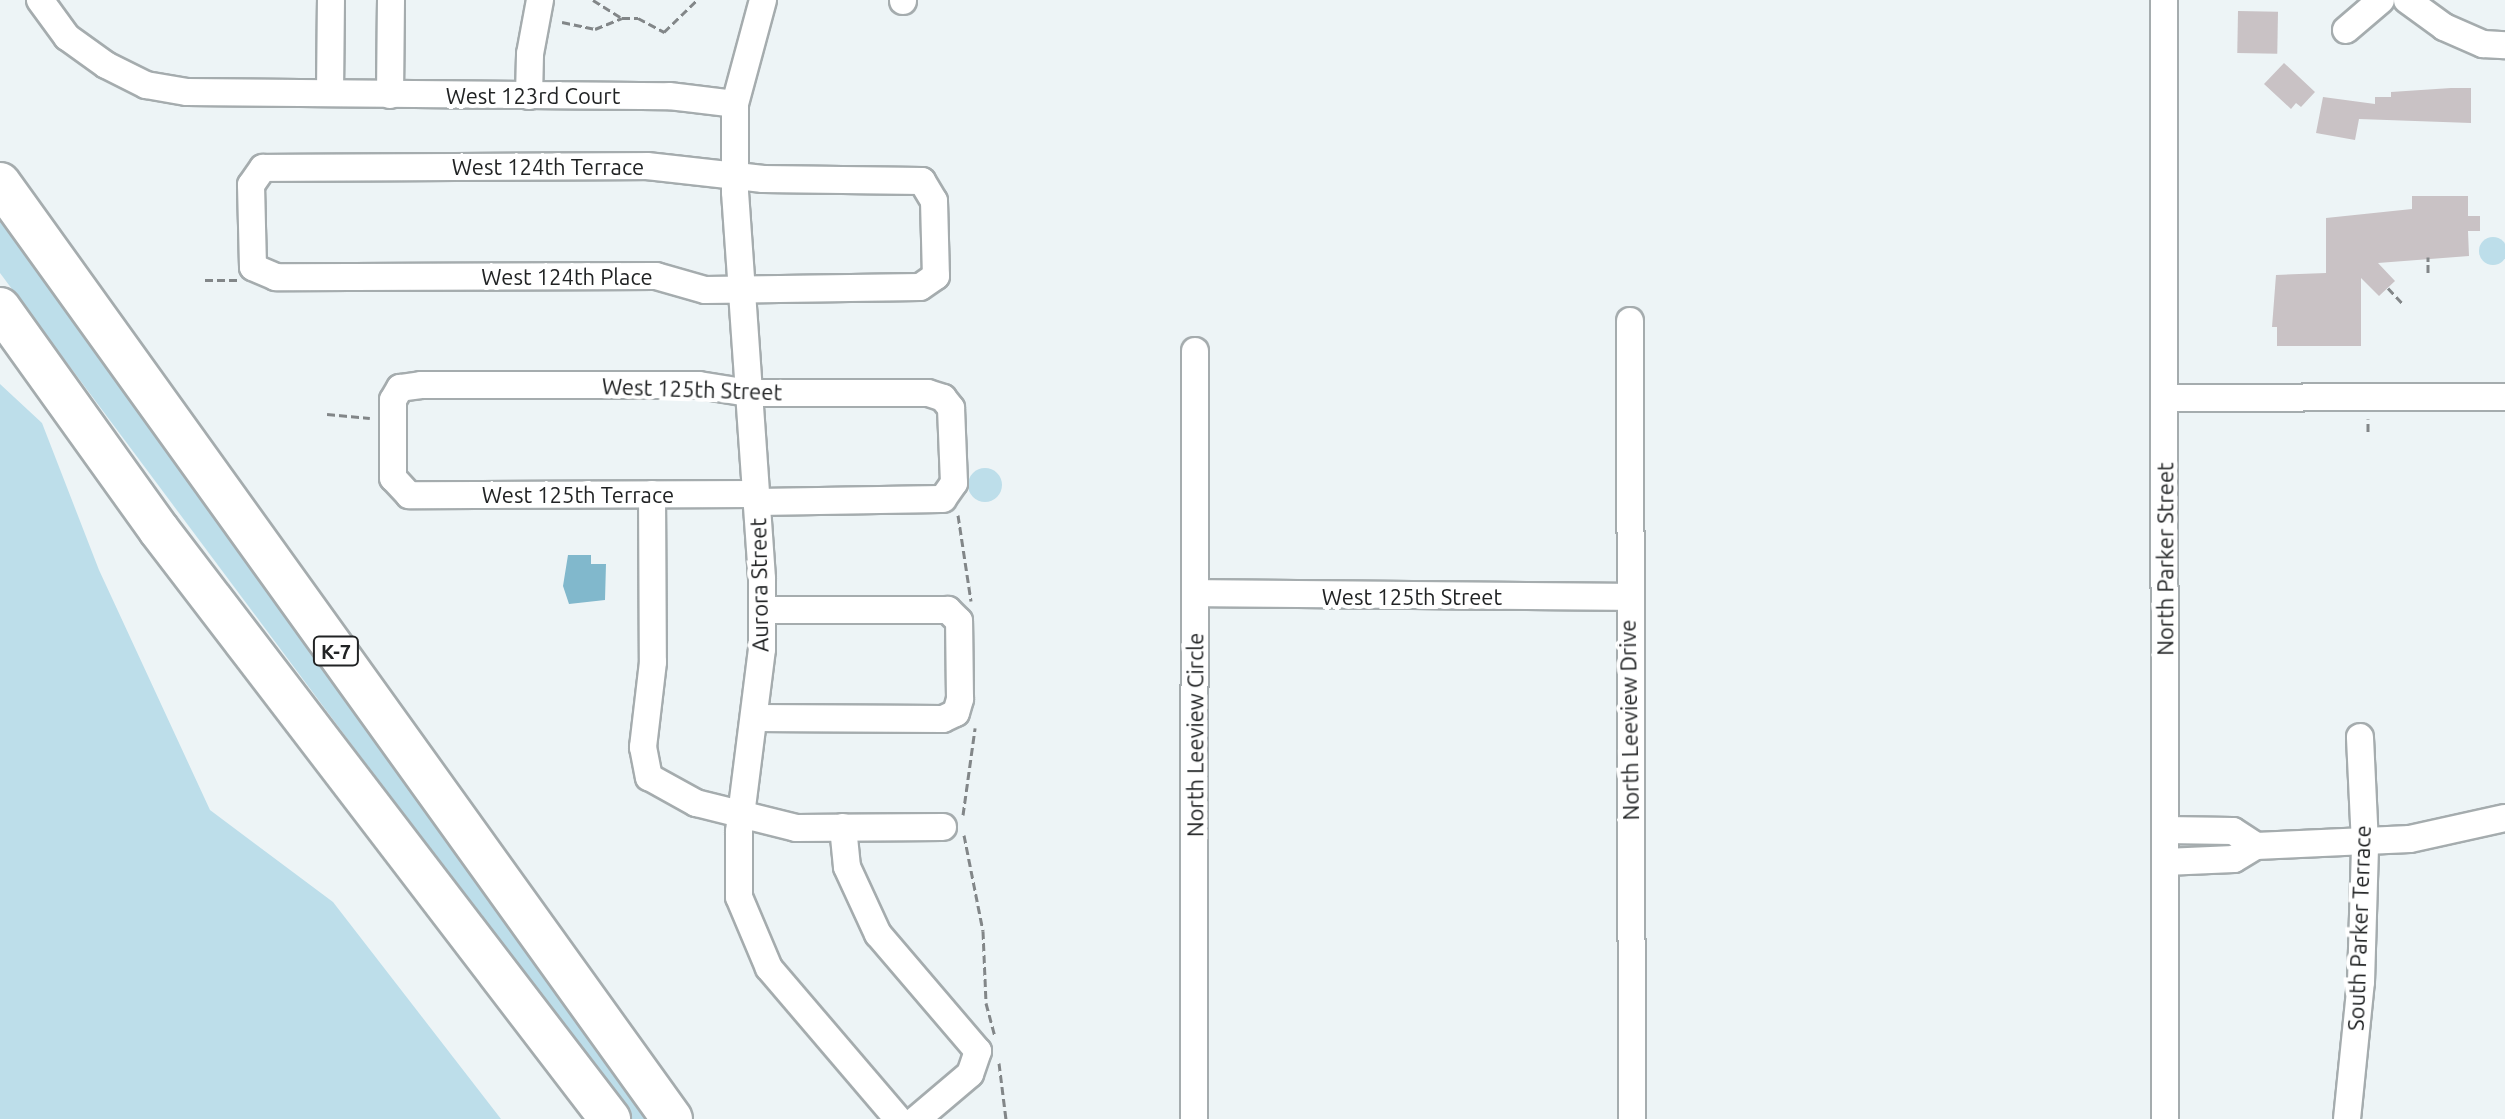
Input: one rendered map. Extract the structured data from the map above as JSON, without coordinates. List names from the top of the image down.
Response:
{
  "streets": {
    "highway": ["K-7"],
    "street": [
      "West 123rd Court",
      "West 124th Terrace",
      "West 124th Place",
      "West 125th Street",
      "West 125th Terrace",
      "North Parker Street",
      "Aurora Street",
      "North Leeview Drive",
      "North Leeview Circle",
      "South Parker Terrace"
    ]
  },
  "crossings": [
    ["West 123rd Court", "Aurora Street"],
    ["West 124th Terrace", "West 124th Place"],
    ["West 124th Terrace", "Aurora Street"],
    ["West 124th Place", "Aurora Street"],
    ["West 125th Street", "West 125th Terrace"],
    ["West 125th Street", "Aurora Street"],
    ["West 125th Street", "North Leeview Drive"],
    ["West 125th Street", "North Leeview Circle"],
    ["West 125th Terrace", "Aurora Street"]
  ]
}
